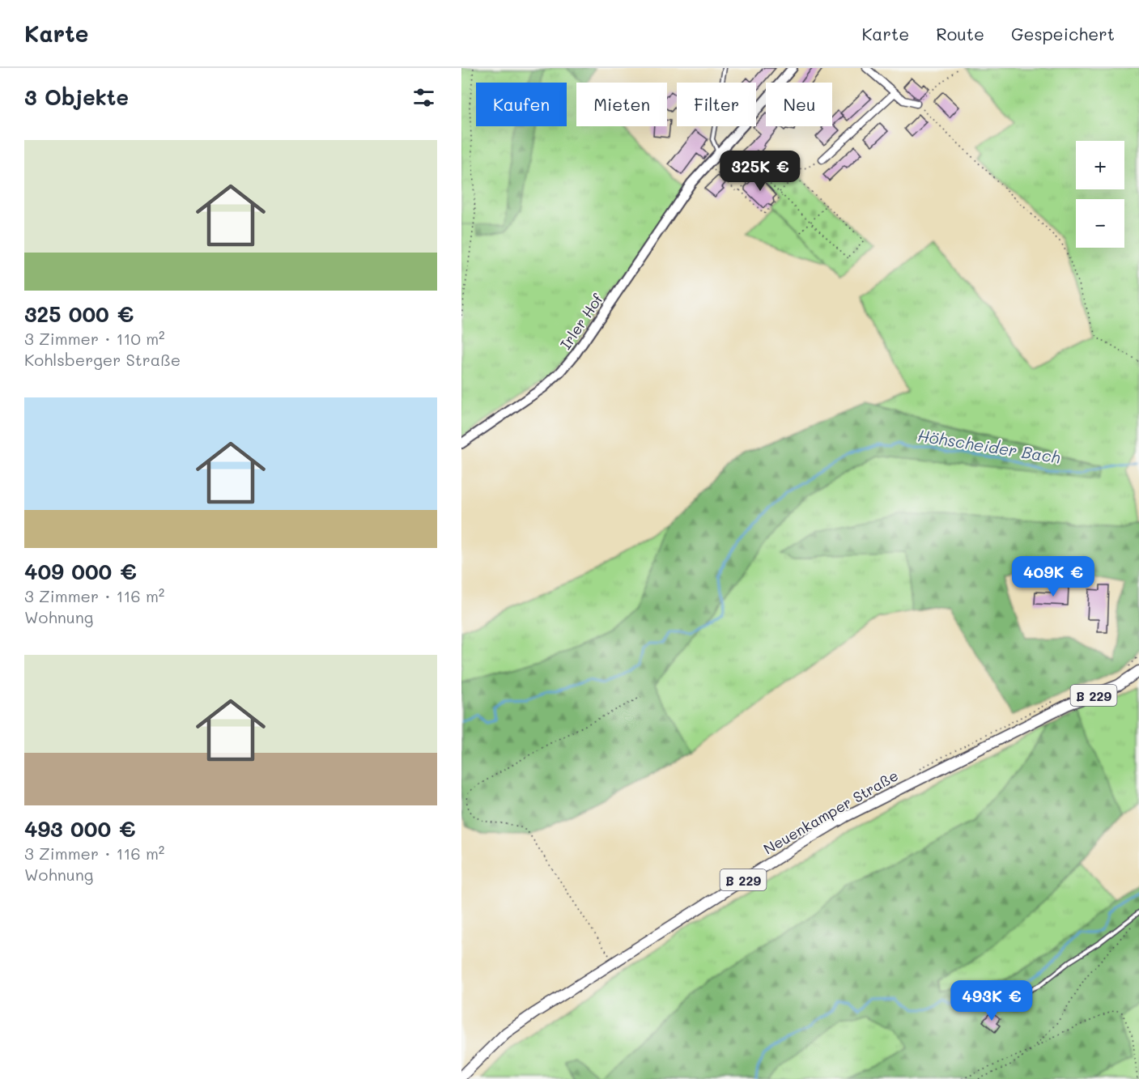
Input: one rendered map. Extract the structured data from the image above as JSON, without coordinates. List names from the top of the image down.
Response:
{
  "streets": {
    "main road": ["B 229", "Neuenkamper Straße"],
    "street": ["Irler Hof"]
  },
  "water": ["Höhscheider Bach"],
  "page": {
    "header": "Karte",
    "nav": ["Karte", "Route", "Gespeichert"],
    "heading": "3 Objekte",
    "chip": [
      "Kaufen",
      "Mieten",
      "Filter",
      "Neu"
    ],
    "list": [
      {
        "name": "325 000 €",
        "note": "3 Zimmer · 110 m² · Kohlsberger Straße"
      },
      {
        "name": "409 000 €",
        "note": "3 Zimmer · 116 m² · Wohnung"
      },
      {
        "name": "493 000 €",
        "note": "3 Zimmer · 116 m² · Wohnung"
      }
    ],
    "map_buttons": ["+", "−"],
    "price": ["325K €", "409K €", "493K €"]
  }
}
